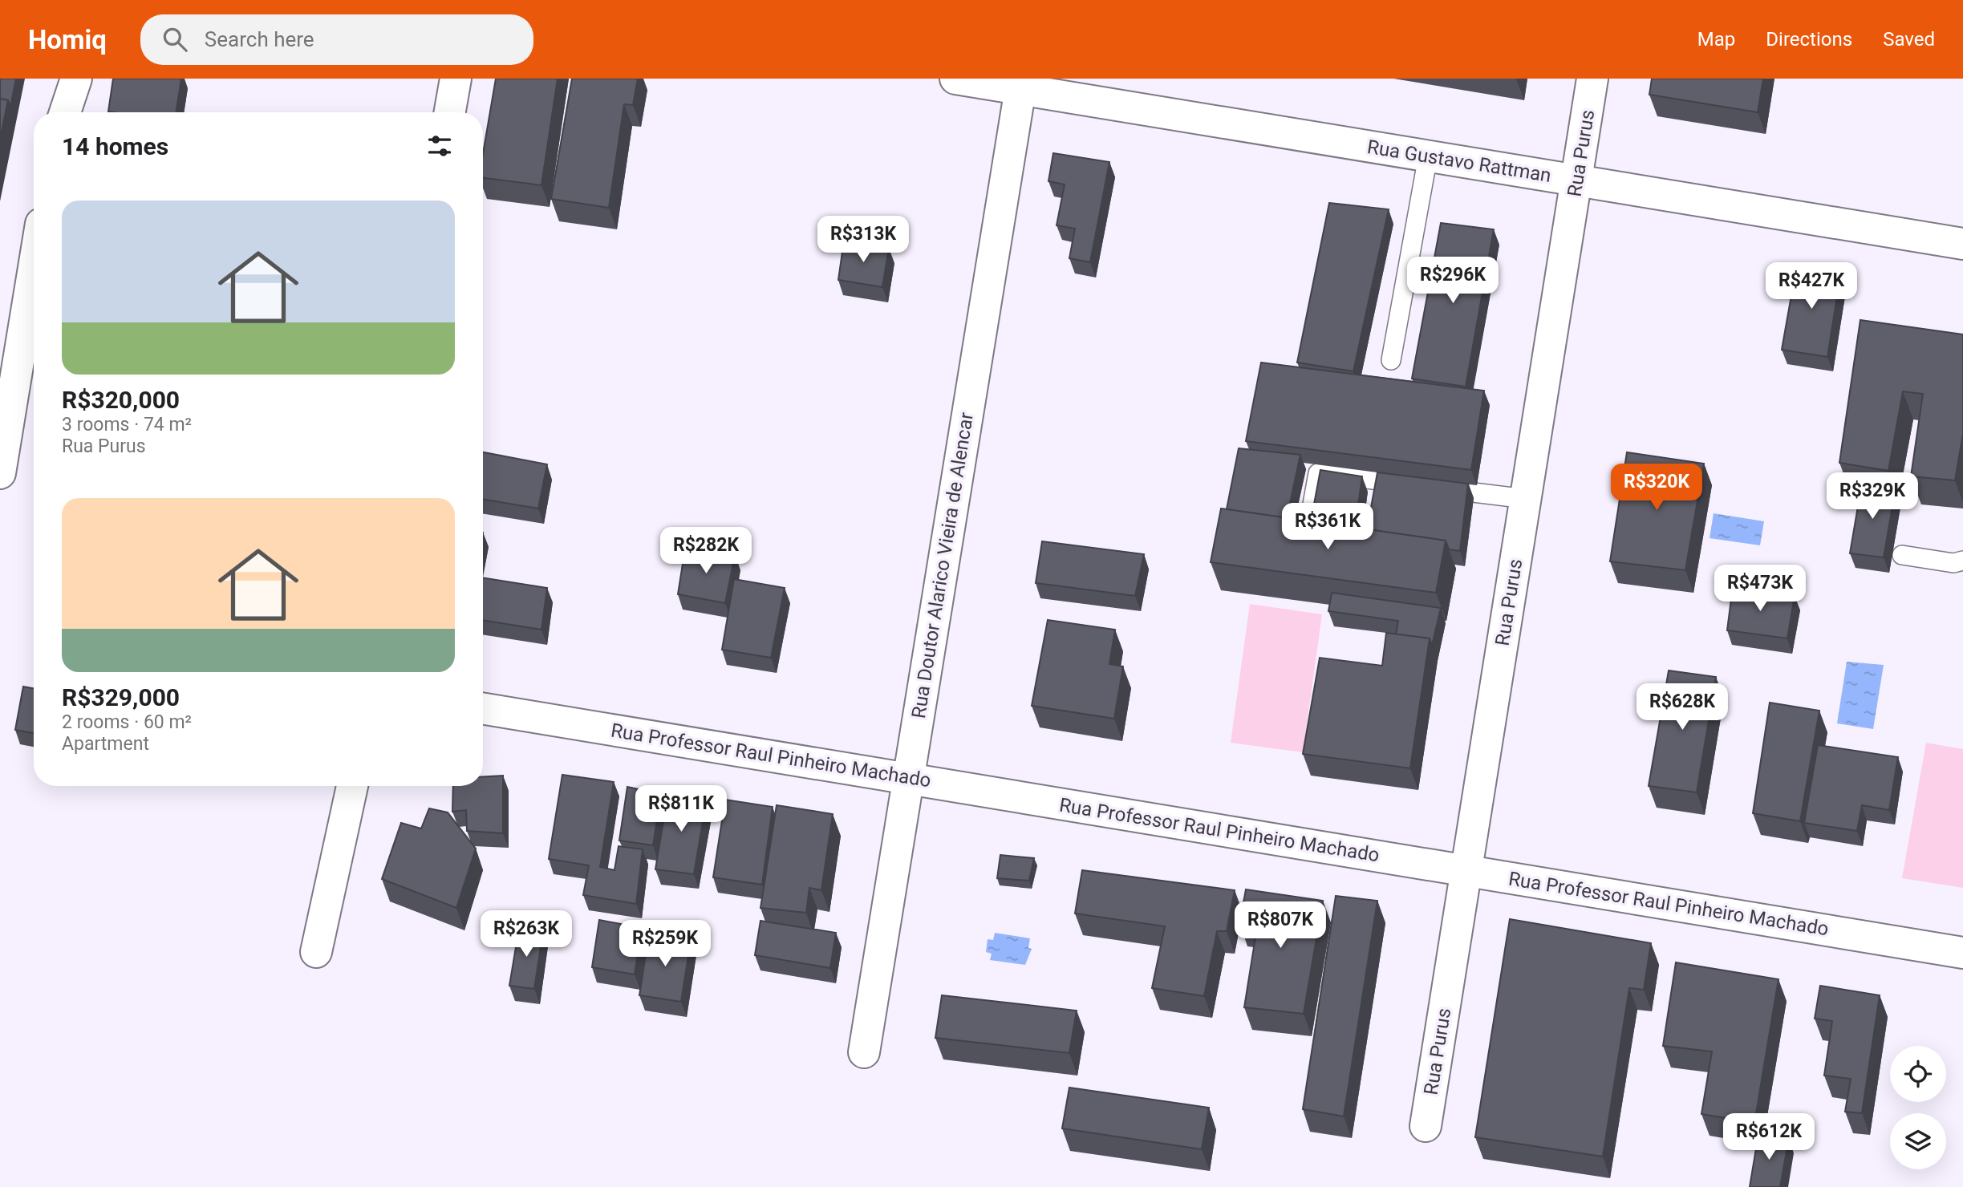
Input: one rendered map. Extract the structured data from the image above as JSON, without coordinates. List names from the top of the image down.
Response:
{
  "streets": {
    "street": [
      "Rua Purus",
      "Rua Gustavo Rattman",
      "Rua Doutor Alarico Vieira de Alencar",
      "Rua Professor Raul Pinheiro Machado"
    ]
  },
  "crossings": [
    ["Rua Purus", "Rua Gustavo Rattman"],
    ["Rua Purus", "Rua Professor Raul Pinheiro Machado"],
    ["Rua Gustavo Rattman", "Rua Doutor Alarico Vieira de Alencar"],
    ["Rua Doutor Alarico Vieira de Alencar", "Rua Professor Raul Pinheiro Machado"]
  ],
  "page": {
    "header": "Homiq",
    "search": "Search here",
    "nav": ["Map", "Directions", "Saved"],
    "heading": "14 homes",
    "list": [
      {
        "name": "R$320,000",
        "note": "3 rooms · 74 m² · Rua Purus"
      },
      {
        "name": "R$329,000",
        "note": "2 rooms · 60 m² · Apartment"
      }
    ],
    "price": [
      "R$313K",
      "R$296K",
      "R$427K",
      "R$320K",
      "R$329K",
      "R$361K",
      "R$282K",
      "R$473K",
      "R$628K",
      "R$811K",
      "R$807K",
      "R$263K",
      "R$259K",
      "R$612K"
    ]
  }
}
